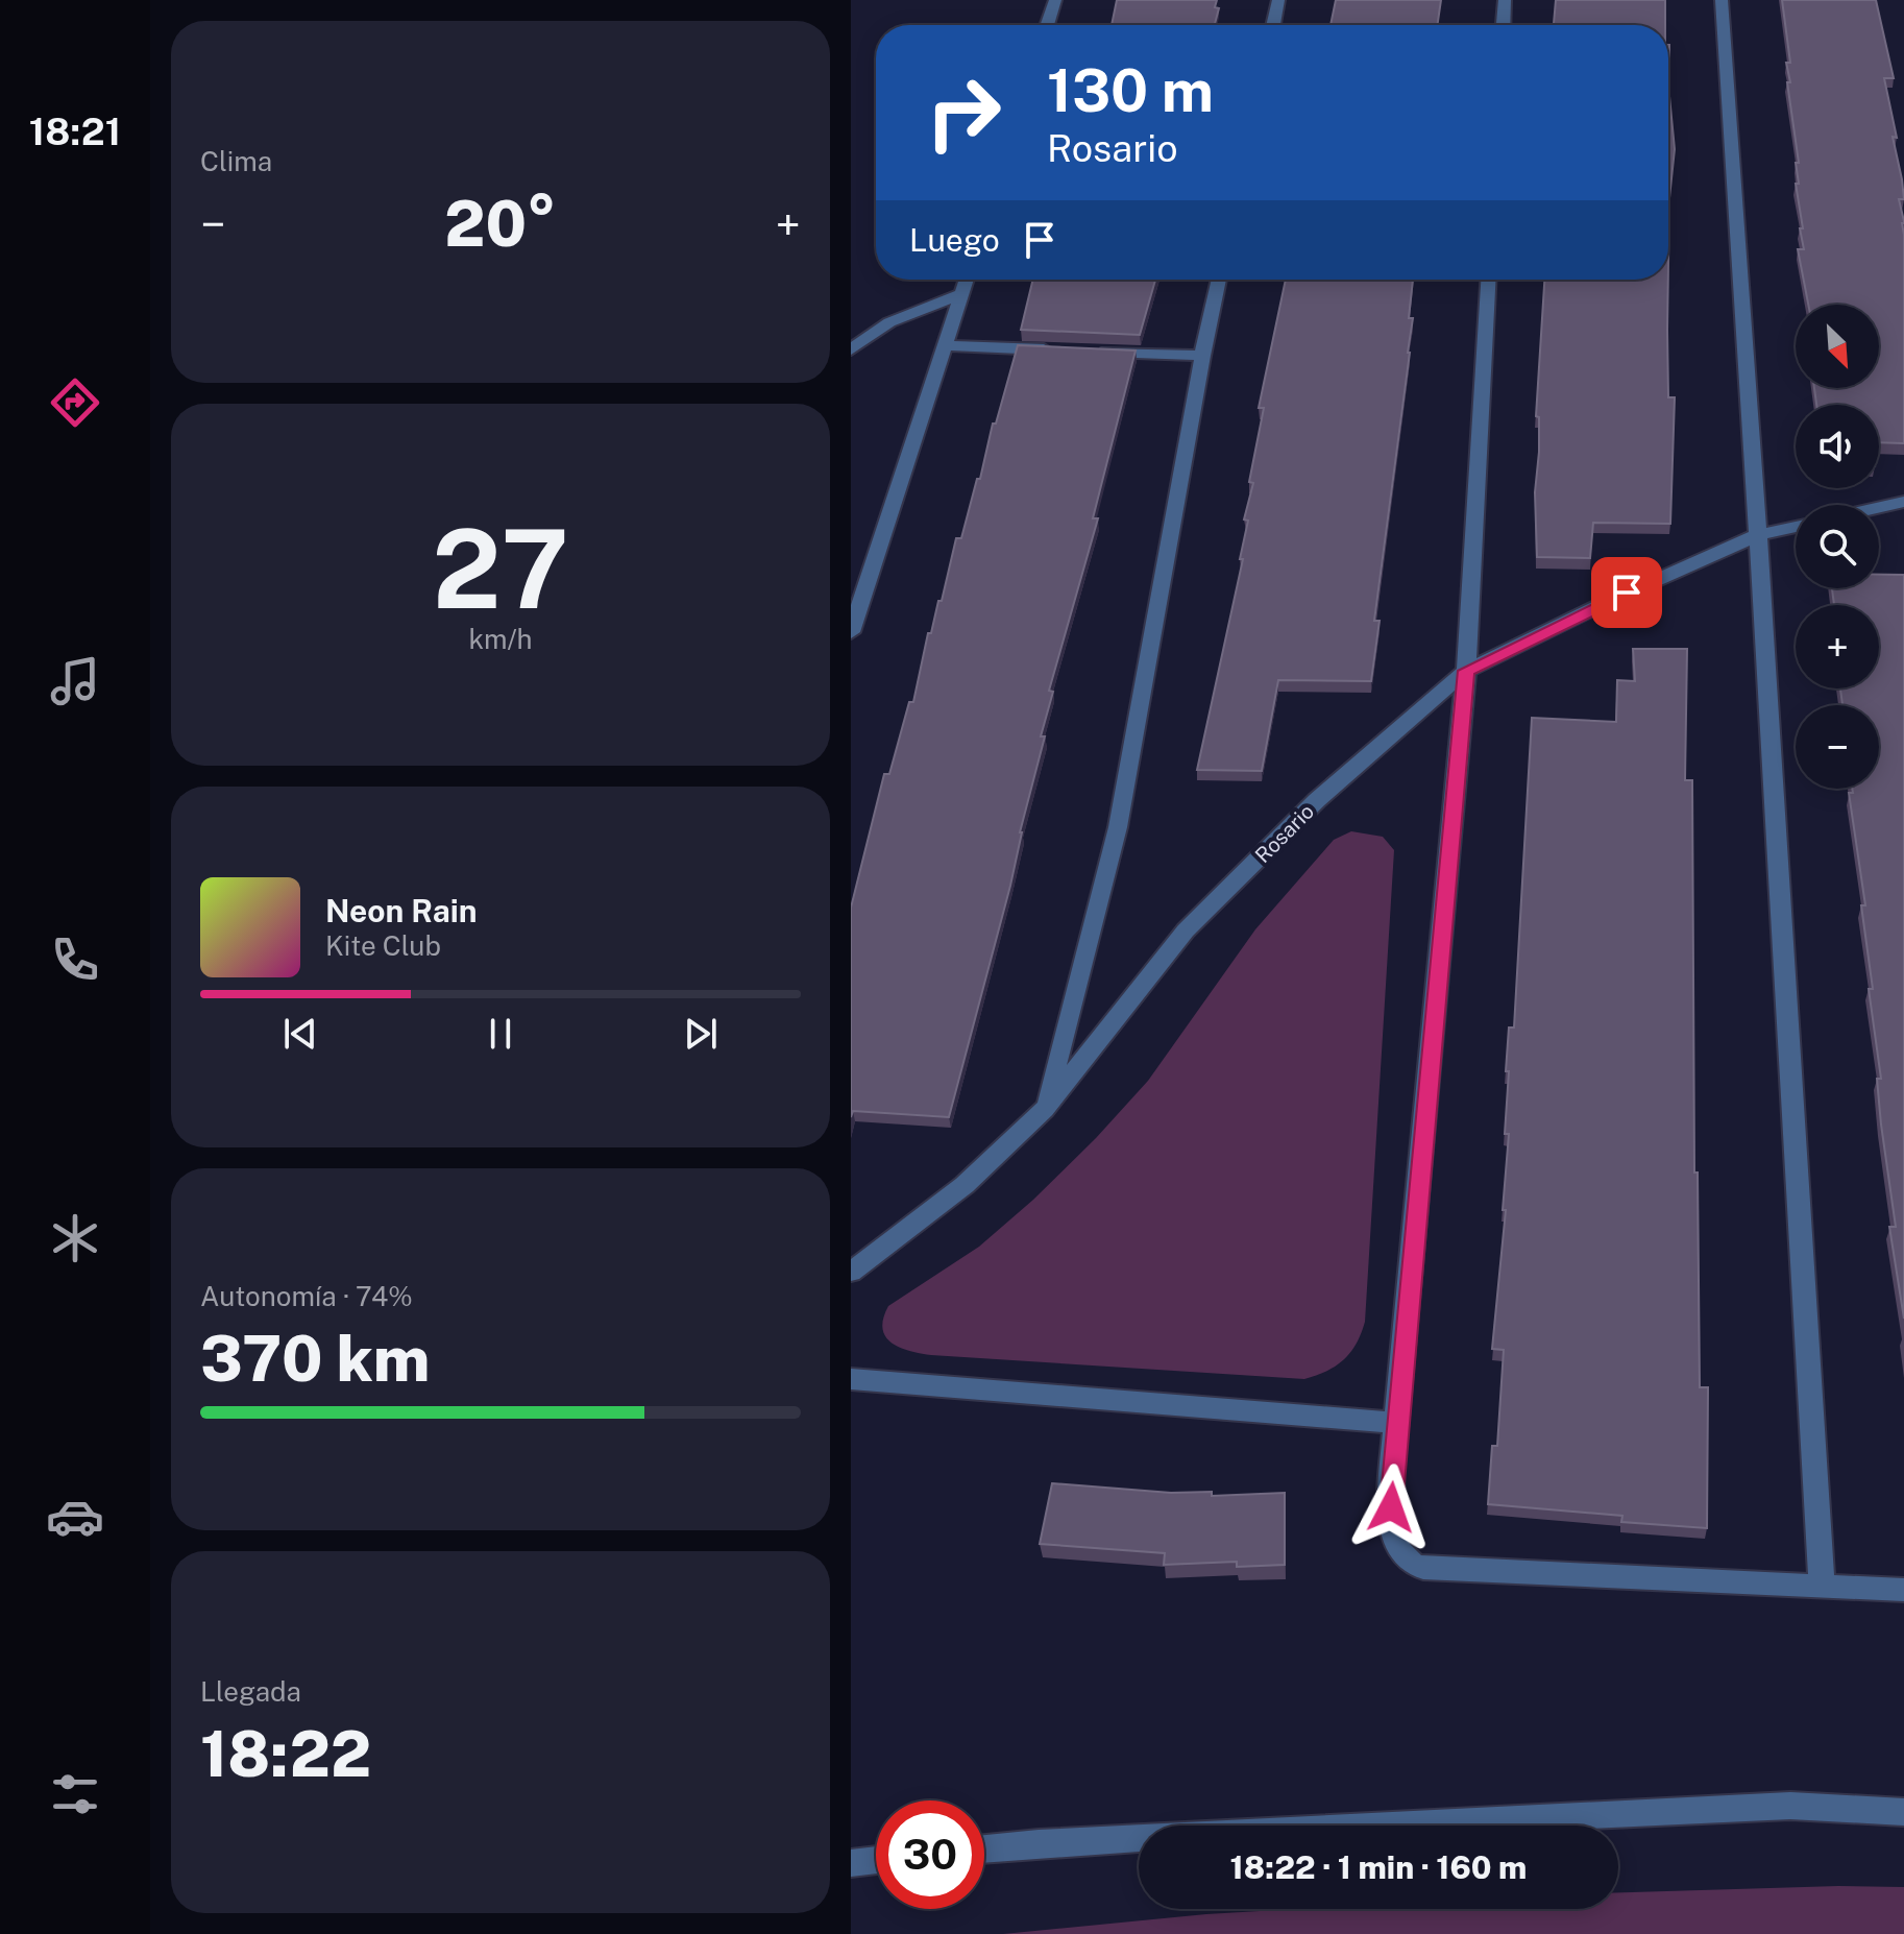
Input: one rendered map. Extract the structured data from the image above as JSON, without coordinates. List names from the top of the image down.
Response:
{
  "streets": {
    "street": ["Rosario"]
  },
  "north": "bottom right",
  "page": {
    "tabs": "18:21",
    "tile": [
      "Clima",
      ["27", "km/h"],
      ["Autonomía · 74%", "370 km"],
      ["Llegada", "18:22"]
    ],
    "turn": ["130 m", "Rosario"],
    "heat": ["−", "20°", "+"],
    "then": "Luego",
    "map_buttons": ["+", "−"],
    "song": ["Neon Rain", "Kite Club"],
    "limit": "30",
    "trip": "18:22 · 1 min · 160 m"
  }
}
